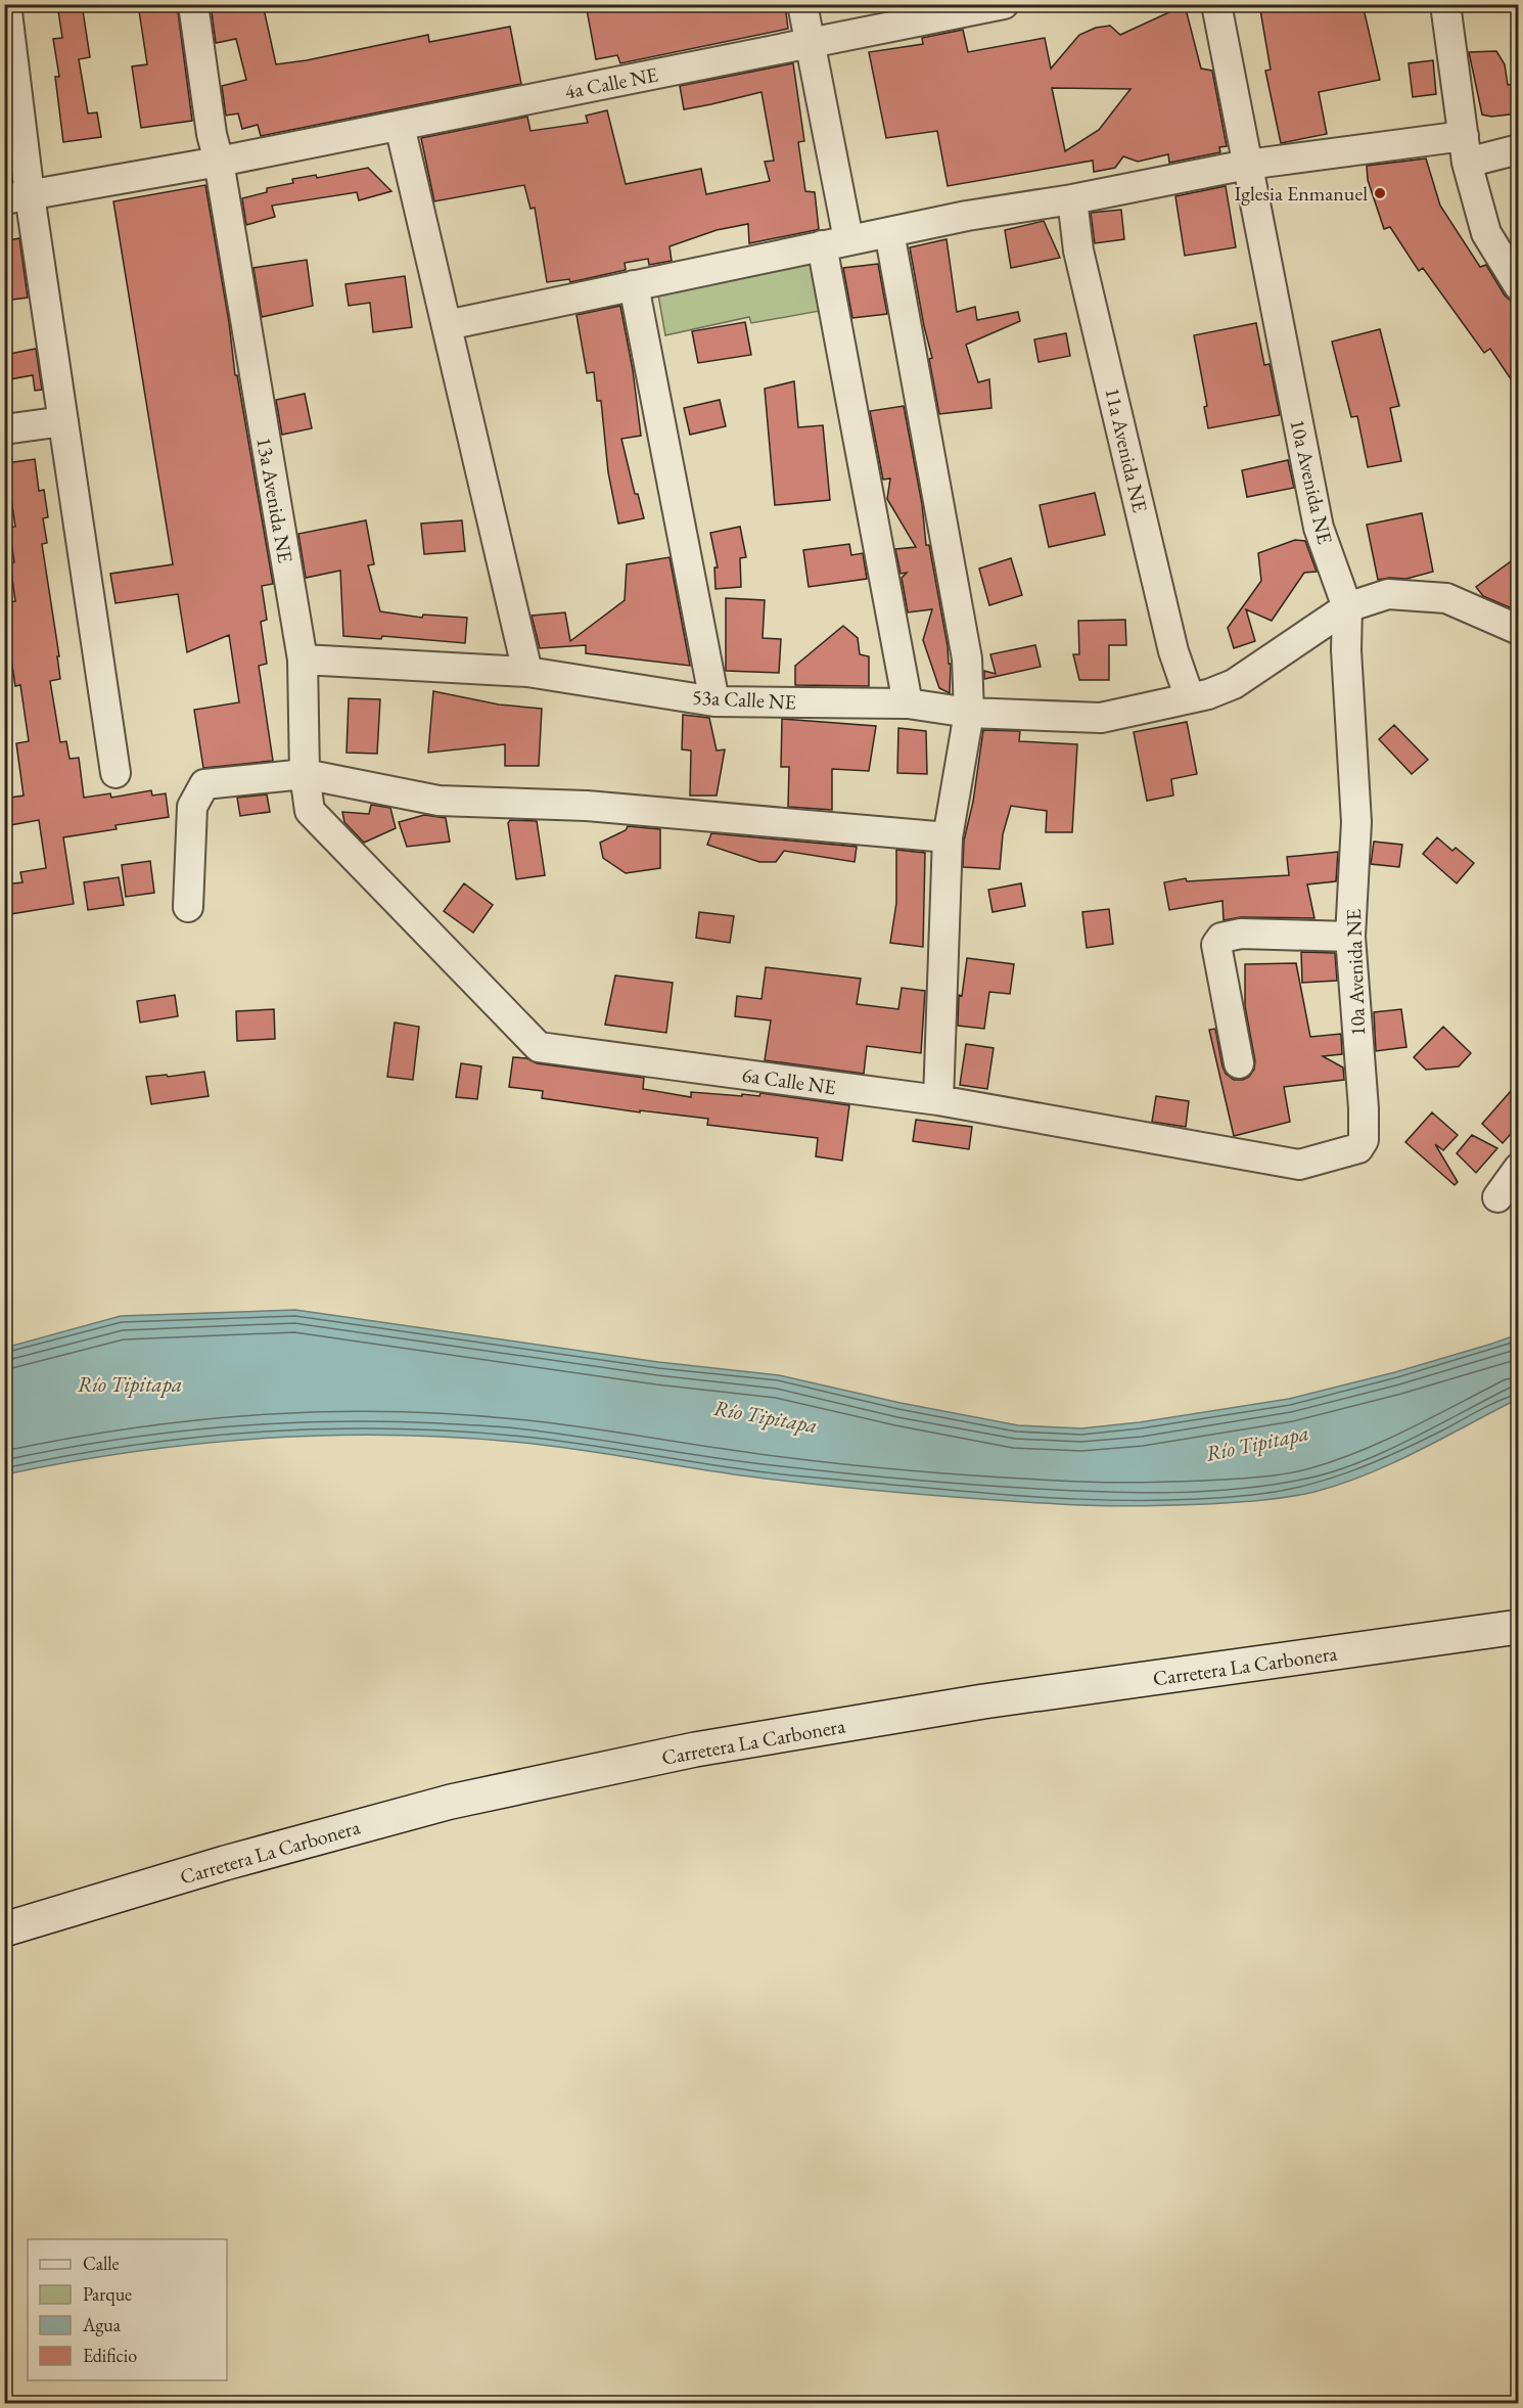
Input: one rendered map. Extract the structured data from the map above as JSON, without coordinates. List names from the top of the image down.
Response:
{
  "streets": {
    "street": [
      "4a Calle NE",
      "11a Avenida NE",
      "10a Avenida NE",
      "13a Avenida NE",
      "53a Calle NE",
      "6a Calle NE",
      "Carretera La Carbonera"
    ]
  },
  "crossings": [
    ["4a Calle NE", "13a Avenida NE"],
    ["11a Avenida NE", "53a Calle NE"],
    ["10a Avenida NE", "53a Calle NE"],
    ["10a Avenida NE", "6a Calle NE"],
    ["13a Avenida NE", "53a Calle NE"],
    ["13a Avenida NE", "6a Calle NE"]
  ],
  "water": ["Río Tipitapa"],
  "places": ["Iglesia Enmanuel"],
  "legend": [
    "Calle",
    "Parque",
    "Agua",
    "Edificio"
  ]
}
